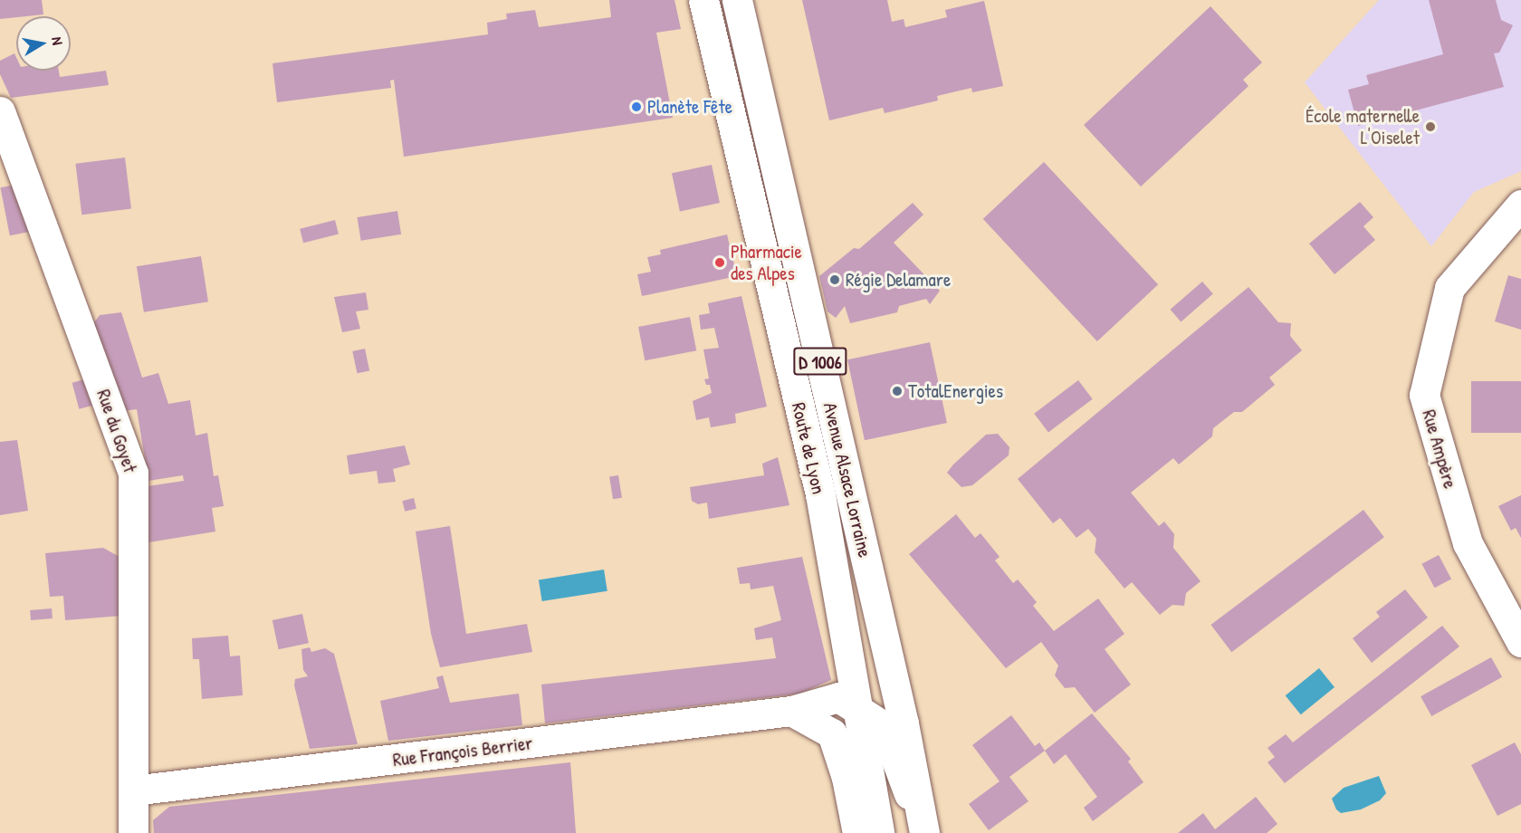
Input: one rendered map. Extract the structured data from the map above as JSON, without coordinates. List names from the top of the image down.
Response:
{
  "streets": {
    "street": [
      "D 1006",
      "Rue du Goyet",
      "Route de Lyon",
      "Rue Ampère",
      "Avenue Alsace Lorraine",
      "Rue François Berrier"
    ]
  },
  "crossings": [
    ["D 1006", "Route de Lyon"],
    ["D 1006", "Avenue Alsace Lorraine"],
    ["D 1006", "Rue François Berrier"],
    ["Rue du Goyet", "Rue François Berrier"],
    ["Route de Lyon", "Avenue Alsace Lorraine"],
    ["Route de Lyon", "Rue François Berrier"],
    ["Avenue Alsace Lorraine", "Rue François Berrier"]
  ],
  "places": [
    "Planète Fête",
    "École maternelle L'Oiselet",
    "Pharmacie des Alpes",
    "Régie Delamare",
    "TotalEnergies"
  ],
  "north": "right"
}
